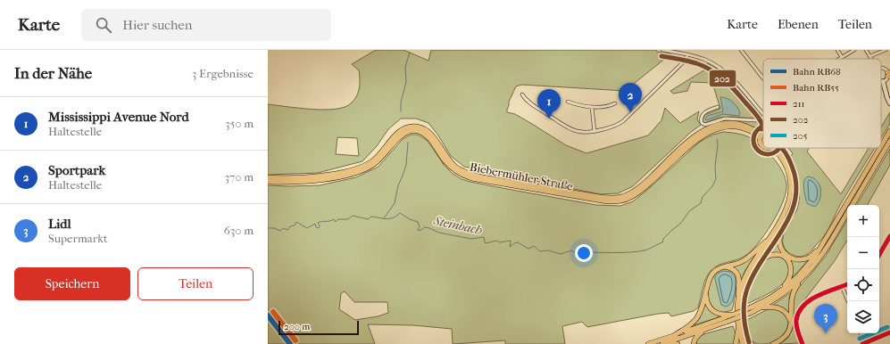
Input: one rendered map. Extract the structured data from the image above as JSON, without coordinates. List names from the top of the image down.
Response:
{
  "streets": {
    "main road": ["Biebermühler Straße"]
  },
  "water": ["Steinbach"],
  "lines": [
    "transit line 202",
    "transit line 211",
    "rail line RB55",
    "rail line RB68",
    "transit line 205"
  ],
  "legend": [
    "Bahn RB68",
    "Bahn RB55",
    "211",
    "202",
    "205"
  ],
  "scale_bar": "200 m",
  "page": {
    "header": "Karte",
    "search": "Hier suchen",
    "nav": ["Karte", "Ebenen", "Teilen"],
    "heading": ["In der Nähe", "3 Ergebnisse"],
    "pins": ["2", "1", "3"],
    "list": [
      {
        "mark": "1",
        "name": "Mississippi Avenue Nord",
        "note": "Haltestelle",
        "value": "350 m"
      },
      {
        "mark": "2",
        "name": "Sportpark",
        "note": "Haltestelle",
        "value": "370 m"
      },
      {
        "mark": "3",
        "name": "Lidl",
        "note": "Supermarkt",
        "value": "630 m"
      }
    ],
    "map_buttons": ["+", "−"],
    "buttons": ["Speichern", "Teilen"],
    "scale": "200 m"
  }
}
